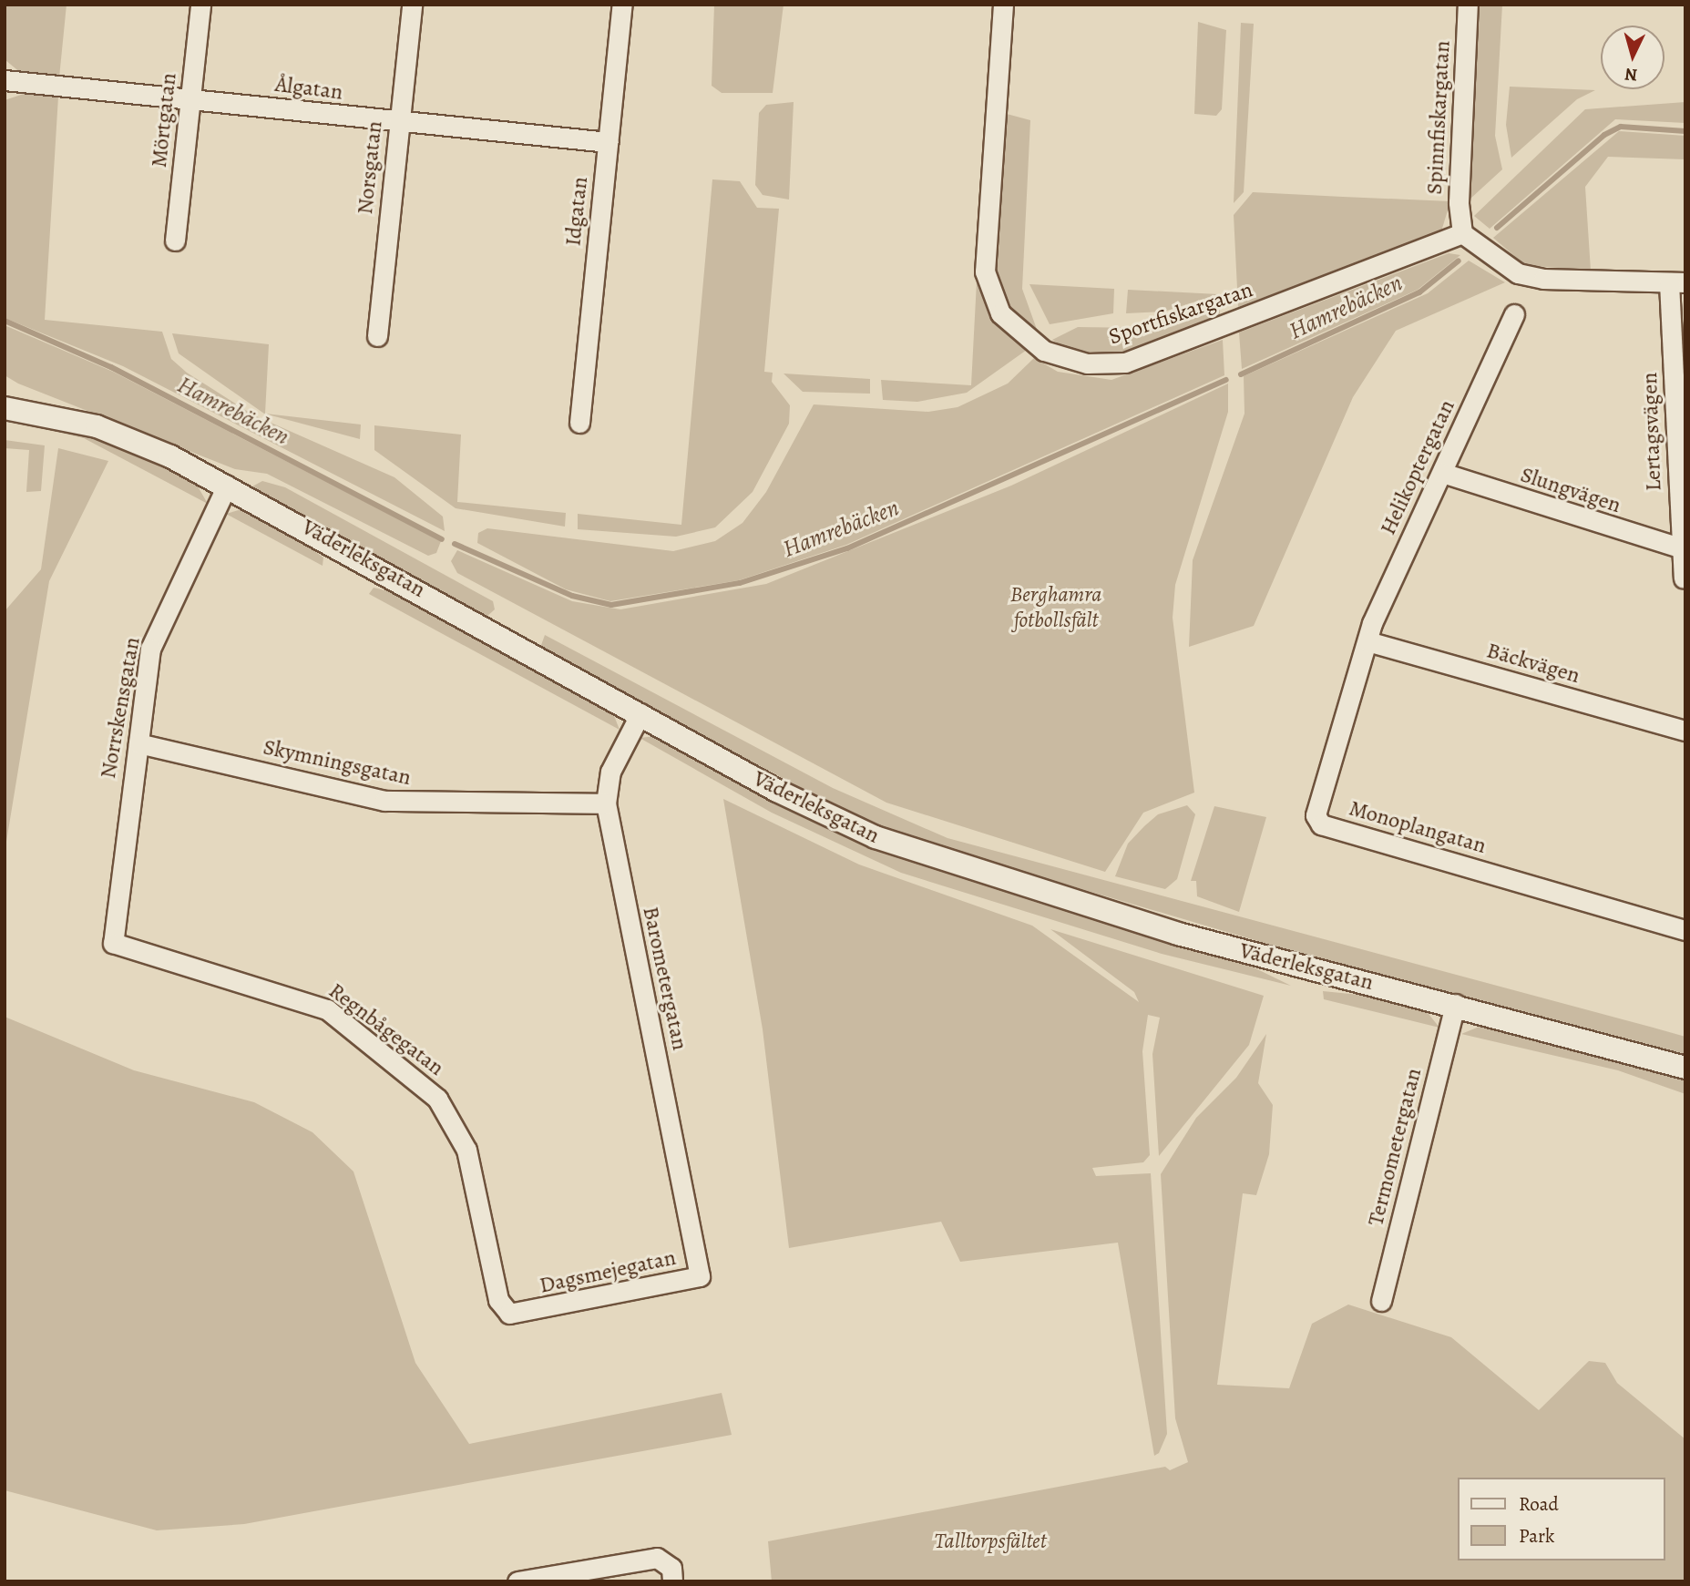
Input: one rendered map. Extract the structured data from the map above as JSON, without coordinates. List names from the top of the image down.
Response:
{
  "streets": {
    "street": [
      "Ålgatan",
      "Spinnfiskargatan",
      "Mörtgatan",
      "Norsgatan",
      "Idgatan",
      "Sportfiskargatan",
      "Lertagsvägen",
      "Helikoptergatan",
      "Slungvägen",
      "Väderleksgatan",
      "Bäckvägen",
      "Norrskensgatan",
      "Skymningsgatan",
      "Monoplangatan",
      "Barometergatan",
      "Regnbågegatan",
      "Termometergatan",
      "Dagsmejegatan"
    ]
  },
  "crossings": [
    ["Ålgatan", "Mörtgatan"],
    ["Ålgatan", "Norsgatan"],
    ["Ålgatan", "Idgatan"],
    ["Spinnfiskargatan", "Sportfiskargatan"],
    ["Lertagsvägen", "Slungvägen"],
    ["Helikoptergatan", "Slungvägen"],
    ["Helikoptergatan", "Bäckvägen"],
    ["Helikoptergatan", "Monoplangatan"],
    ["Väderleksgatan", "Norrskensgatan"],
    ["Väderleksgatan", "Barometergatan"],
    ["Väderleksgatan", "Termometergatan"],
    ["Bäckvägen", "Monoplangatan"],
    ["Norrskensgatan", "Skymningsgatan"],
    ["Norrskensgatan", "Regnbågegatan"],
    ["Skymningsgatan", "Barometergatan"],
    ["Barometergatan", "Dagsmejegatan"],
    ["Regnbågegatan", "Dagsmejegatan"]
  ],
  "water": ["Hamrebäcken"],
  "parks": ["Berghamra fotbollsfält", "Talltorpsfältet"],
  "legend": ["Road", "Park"],
  "north": "bottom"
}
